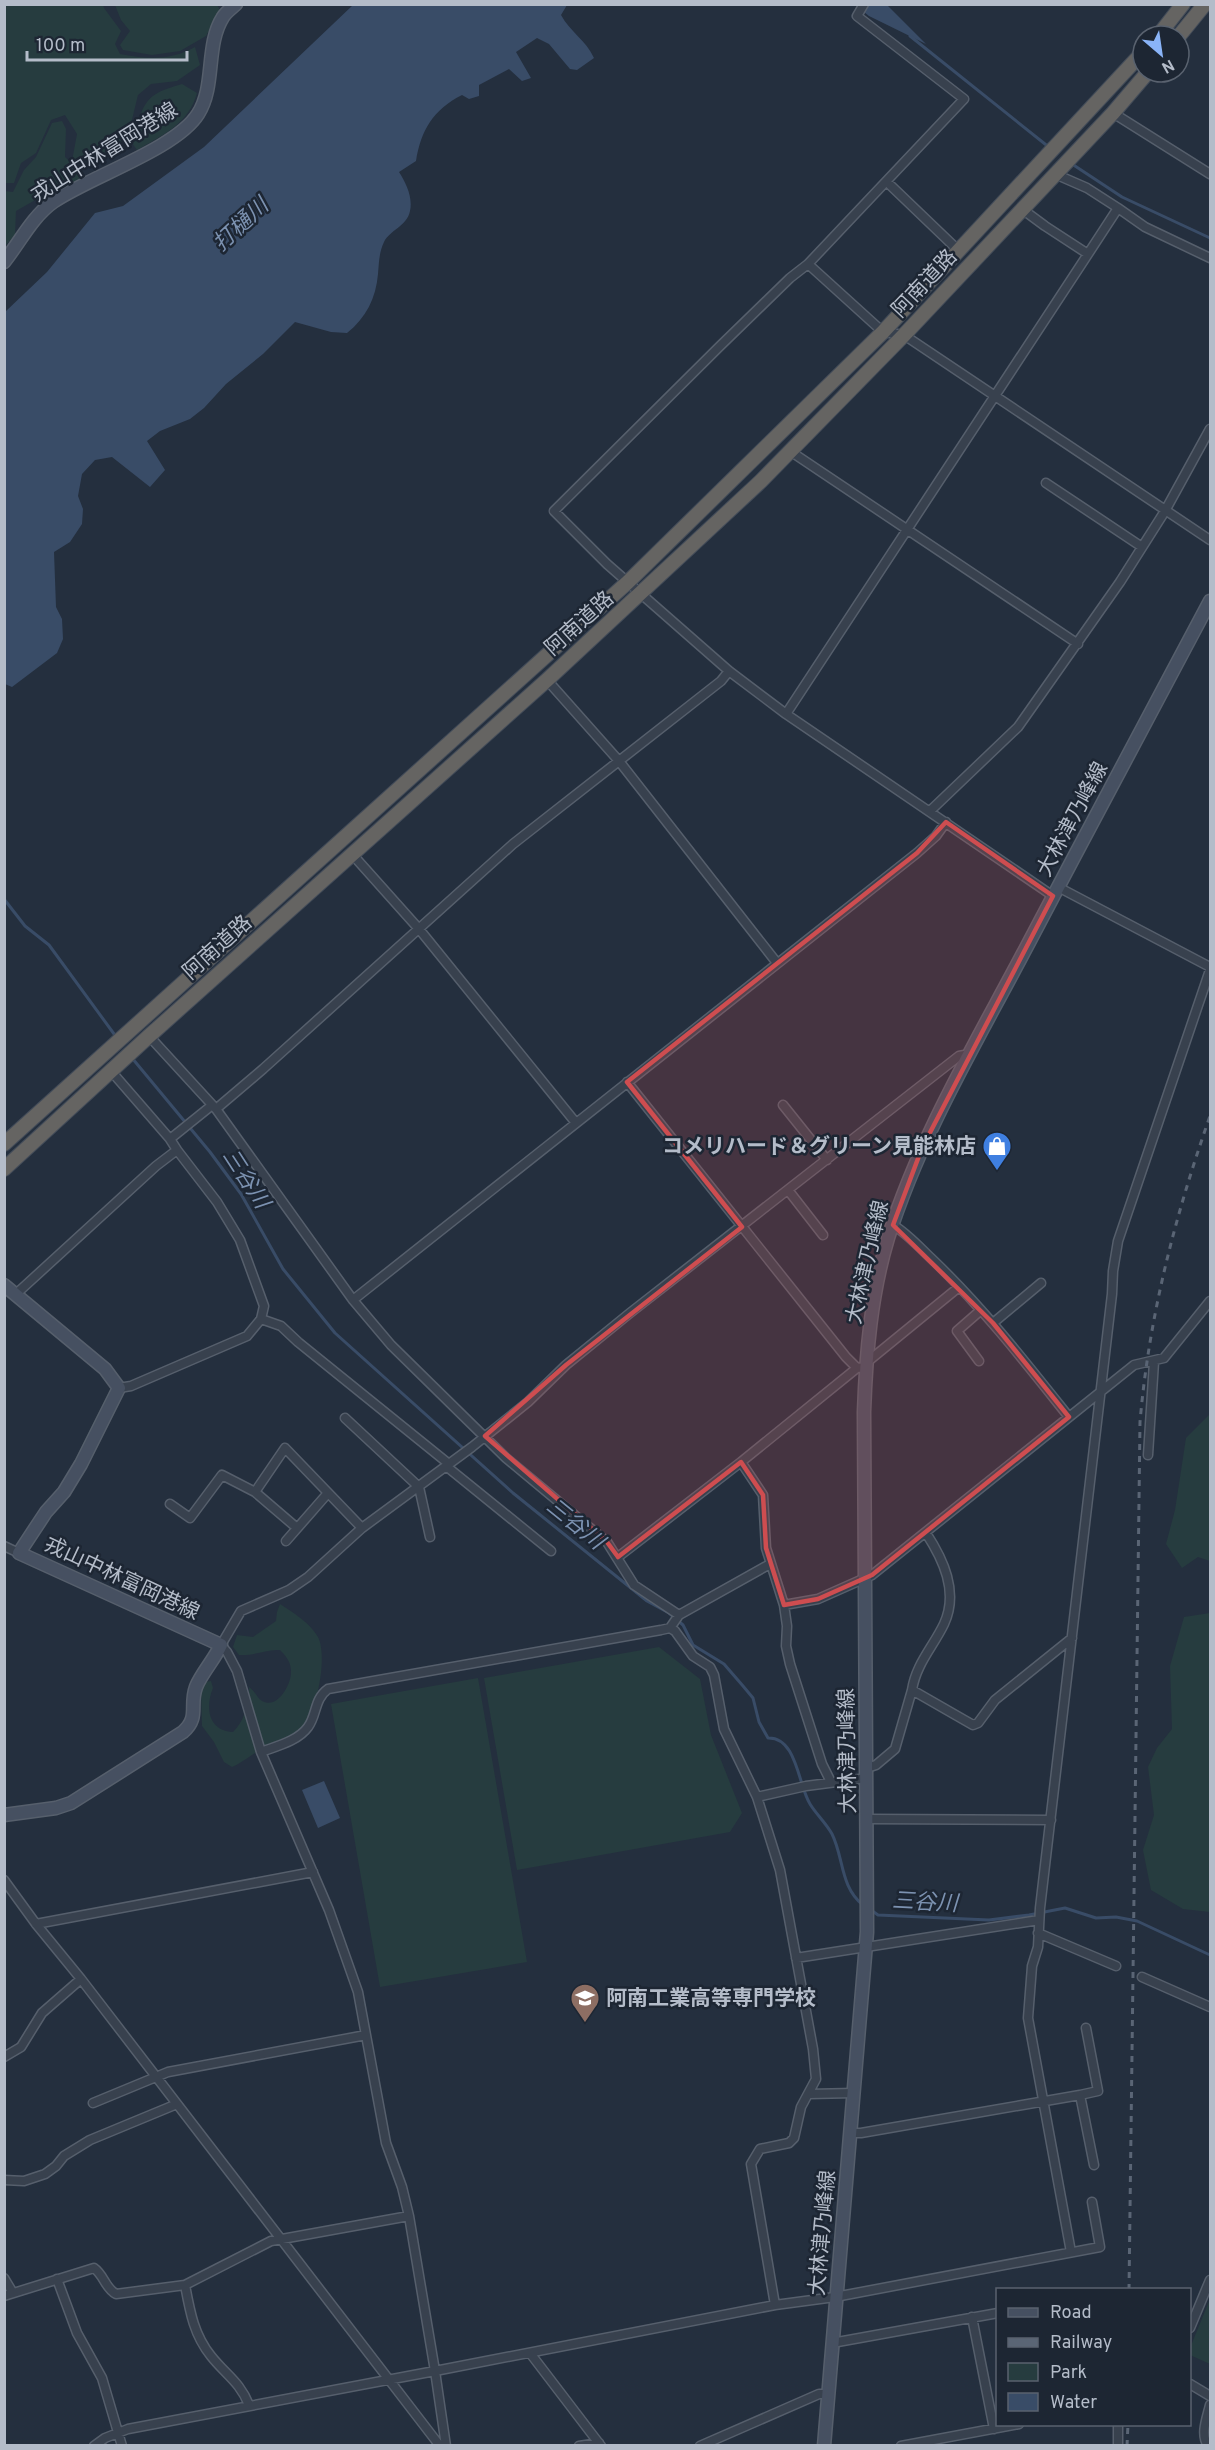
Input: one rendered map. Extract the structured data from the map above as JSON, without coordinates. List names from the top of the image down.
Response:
{
  "streets": {
    "highway": ["阿南道路"],
    "main road": ["戎山中林富岡港線", "大林津乃峰線"]
  },
  "water": ["打樋川", "三谷川"],
  "places": {
    "shop": ["コメリハード＆グリーン見能林店"],
    "school or university": ["阿南工業高等専門学校"]
  },
  "legend": [
    "Road",
    "Railway",
    "Park",
    "Water"
  ],
  "scale_bar": "100 m",
  "north": "bottom right"
}
